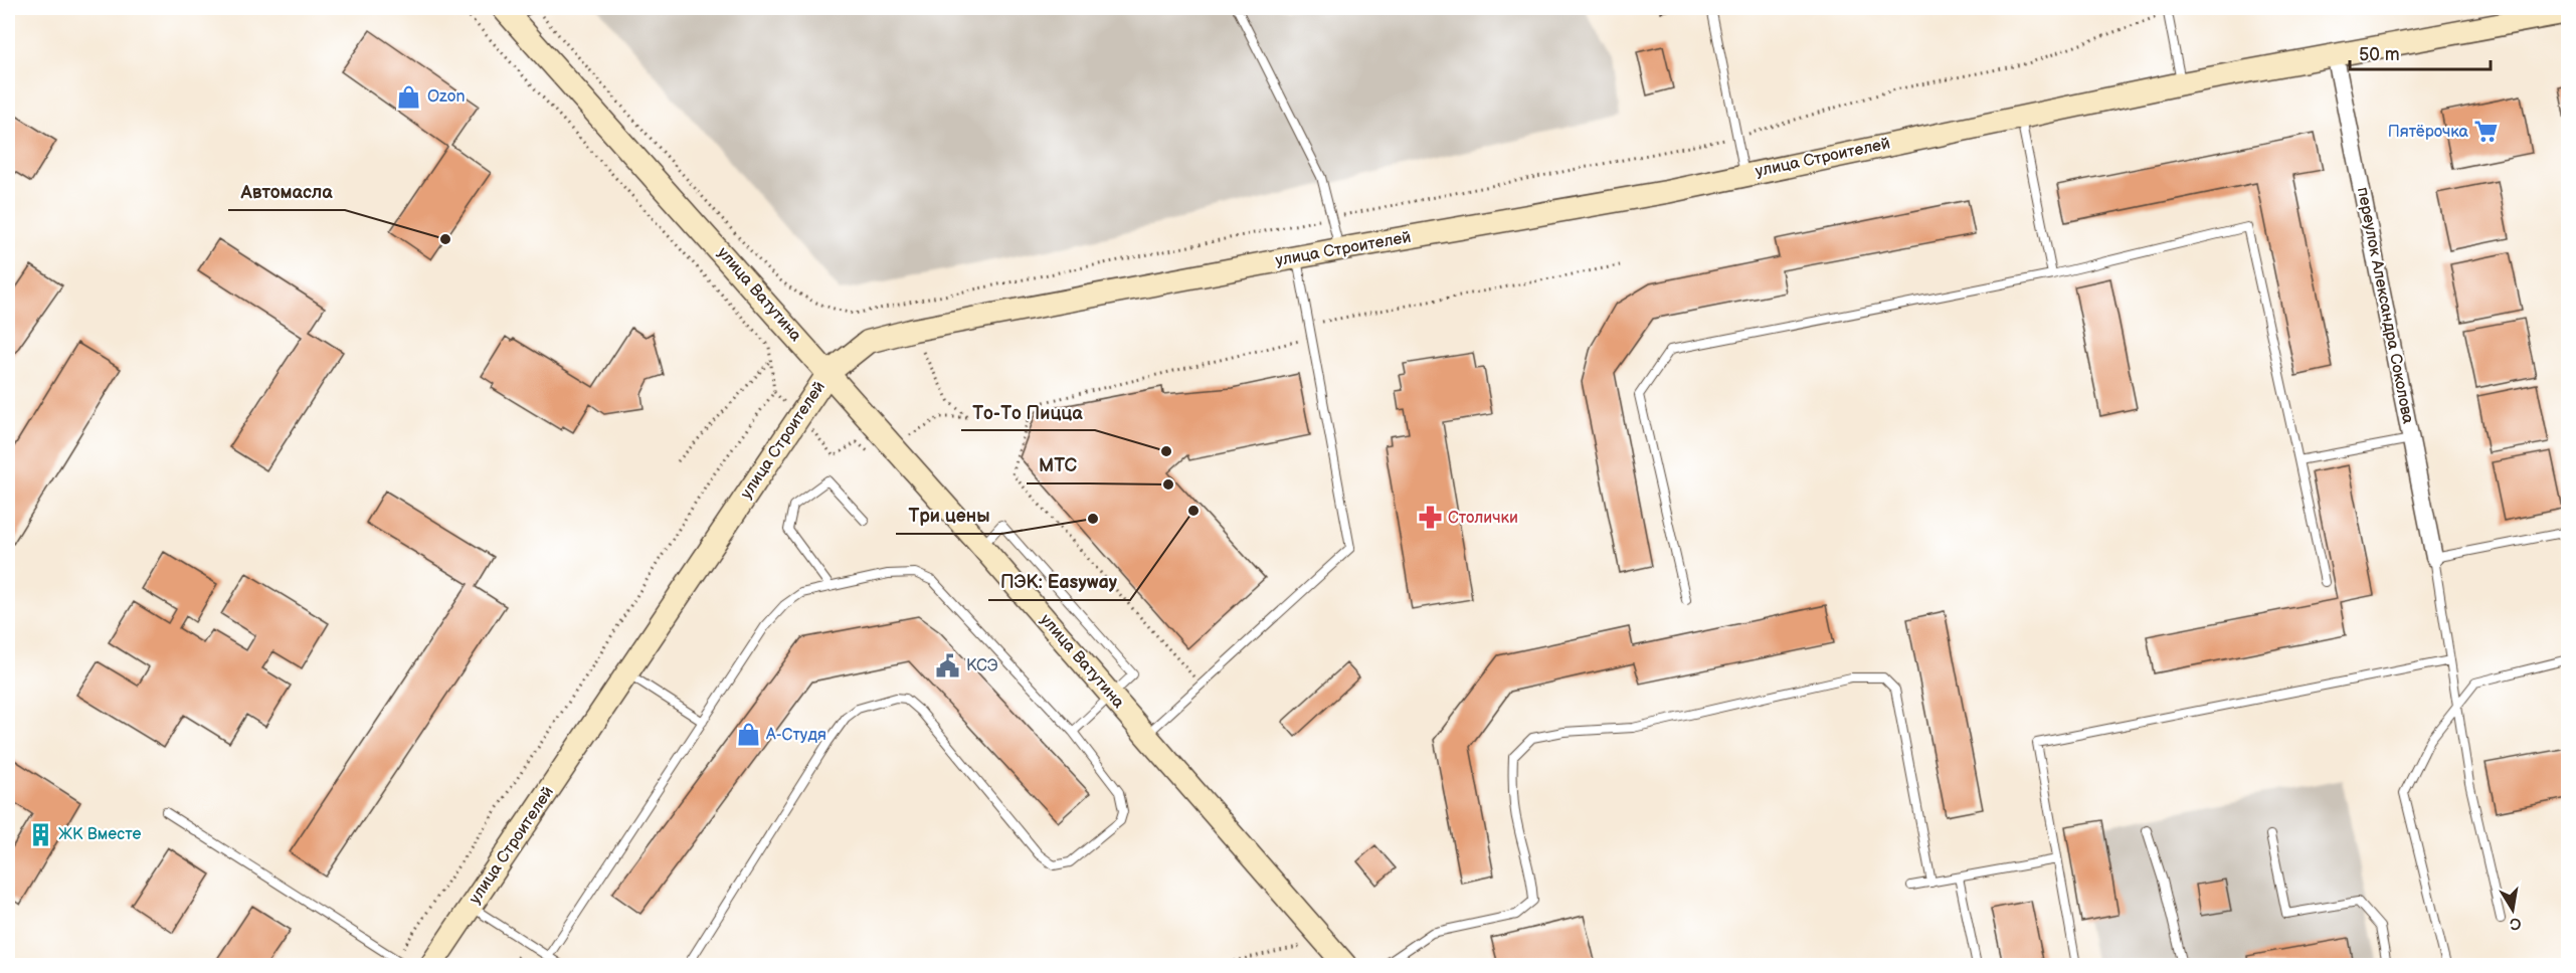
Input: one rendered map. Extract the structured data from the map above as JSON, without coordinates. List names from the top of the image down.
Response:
{
  "streets": {
    "main road": ["улица Строителей", "улица Ватутина"],
    "street": ["переулок Александра Соколова"]
  },
  "crossings": [
    ["улица Строителей", "улица Ватутина"],
    ["улица Строителей", "переулок Александра Соколова"]
  ],
  "places": {
    "shop": ["Ozon", "А-Студя"],
    "supermarket": ["Пятёрочка"],
    "other": [
      "Автомасла",
      "То-То Пицца",
      "МТС",
      "ПЭК: Easyway",
      "Три цены"
    ],
    "pharmacy": ["Столички"],
    "public building": ["КСЭ"],
    "building": ["ЖК Вместе"]
  },
  "scale_bar": "50 m",
  "north": "bottom"
}
